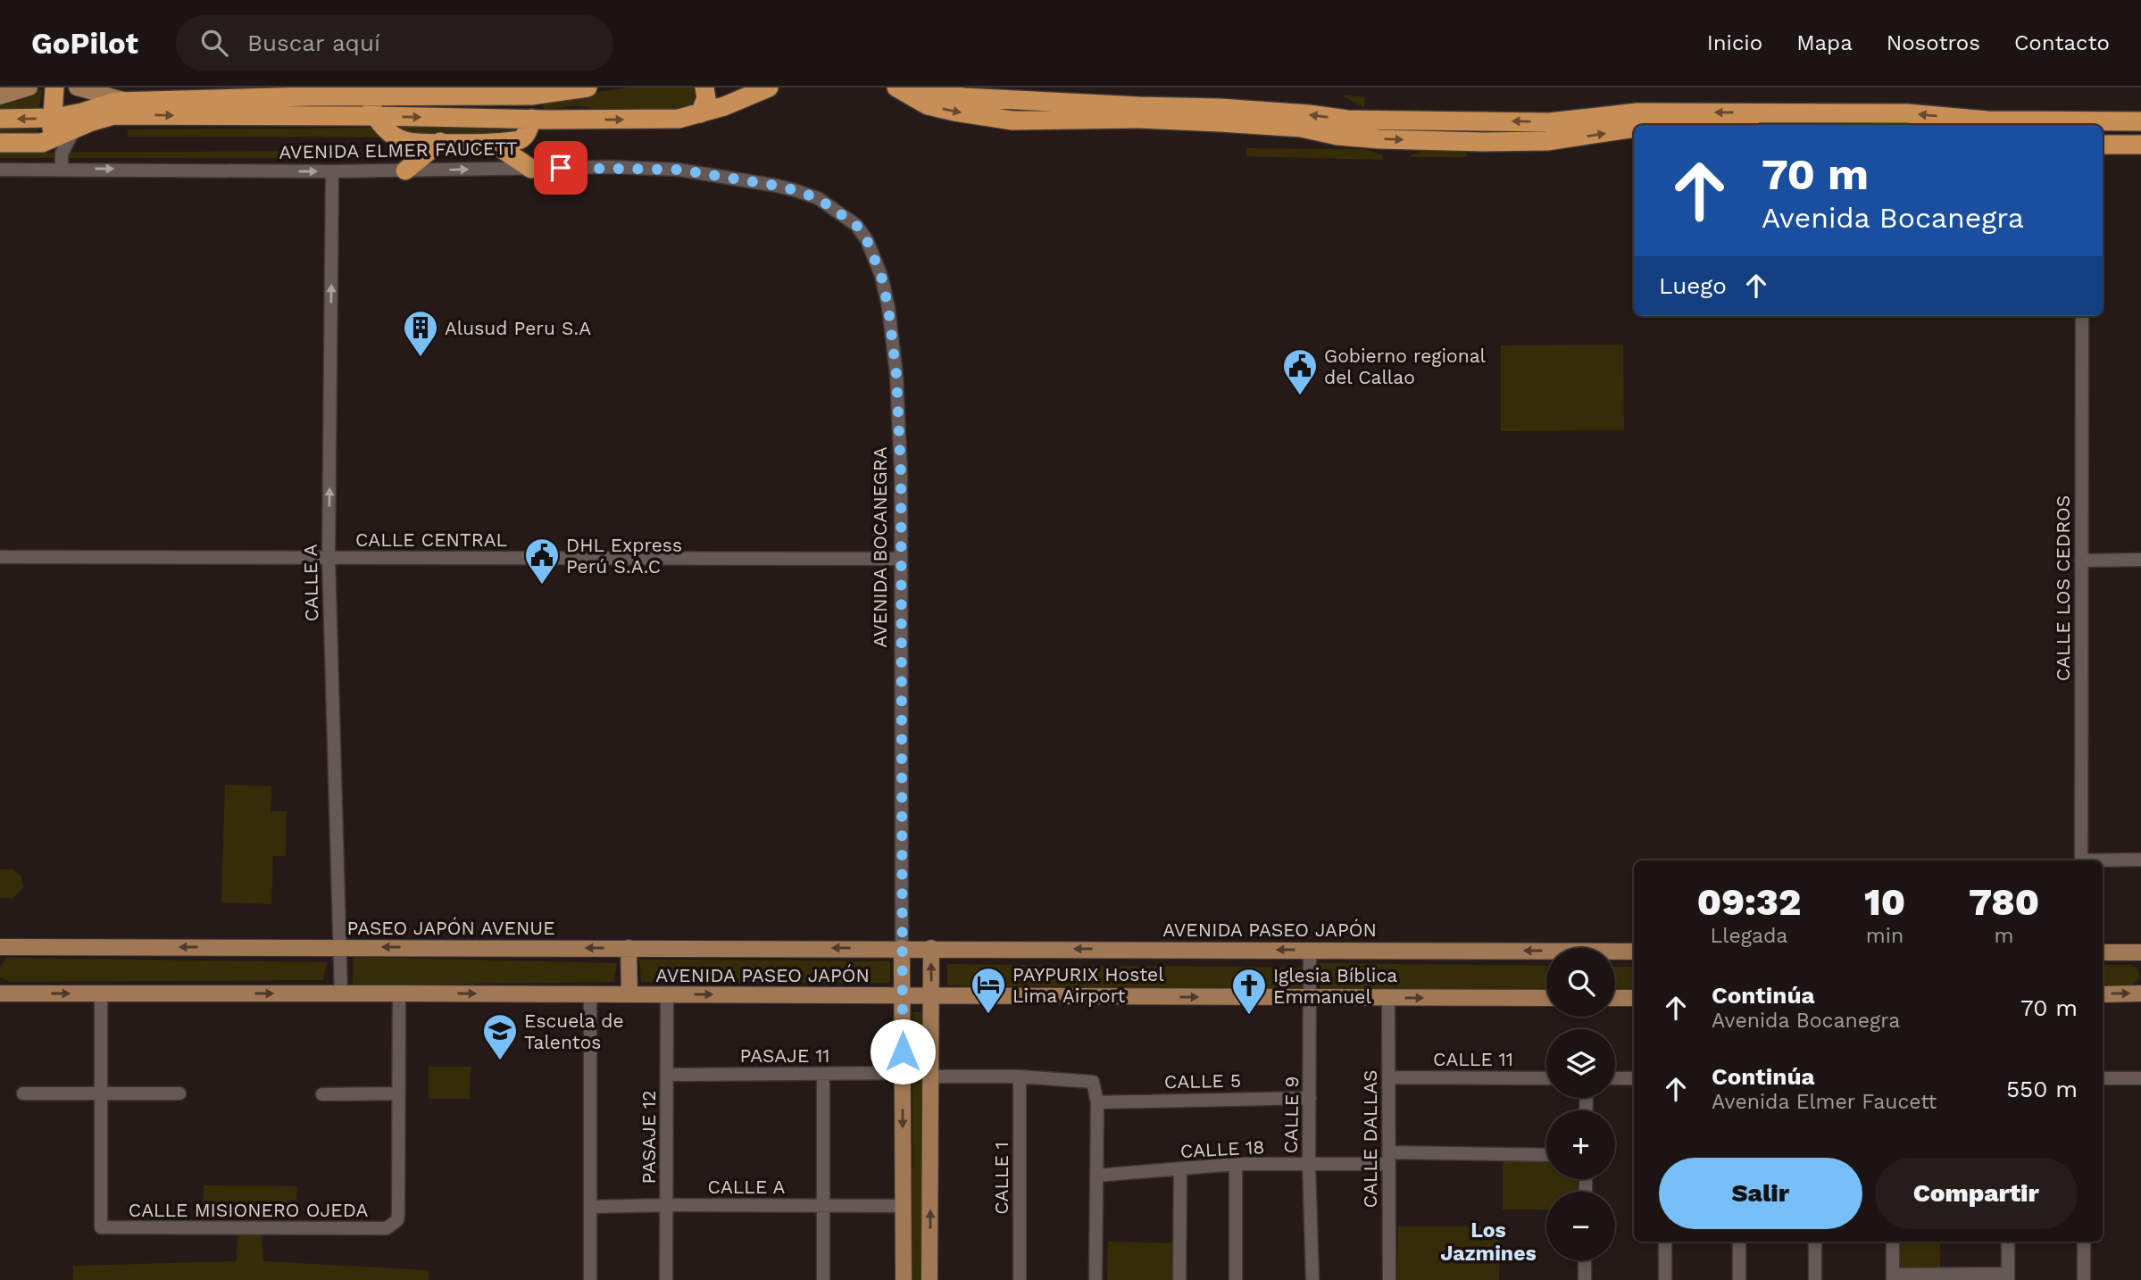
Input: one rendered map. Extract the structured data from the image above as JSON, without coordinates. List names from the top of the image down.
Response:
{
  "streets": {
    "main road": ["PASEO JAPÓN AVENUE", "AVENIDA PASEO JAPÓN"],
    "street": [
      "AVENIDA ELMER FAUCETT",
      "CALLE CENTRAL",
      "AVENIDA BOCANEGRA",
      "CALLE A",
      "CALLE LOS CEDROS",
      "PASAJE 11",
      "CALLE 11",
      "CALLE 5",
      "CALLE 9",
      "PASAJE 12",
      "CALLE DALLAS",
      "CALLE 18",
      "CALLE 1",
      "CALLE MISIONERO OJEDA"
    ]
  },
  "crossings": [
    ["AVENIDA ELMER FAUCETT", "AVENIDA BOCANEGRA"],
    ["AVENIDA ELMER FAUCETT", "CALLE A"],
    ["CALLE CENTRAL", "AVENIDA BOCANEGRA"],
    ["CALLE CENTRAL", "CALLE A"],
    ["AVENIDA BOCANEGRA", "PASEO JAPÓN AVENUE"],
    ["AVENIDA BOCANEGRA", "AVENIDA PASEO JAPÓN"],
    ["CALLE A", "PASEO JAPÓN AVENUE"],
    ["CALLE A", "PASAJE 12"],
    ["PASEO JAPÓN AVENUE", "AVENIDA PASEO JAPÓN"],
    ["AVENIDA PASEO JAPÓN", "CALLE 9"],
    ["AVENIDA PASEO JAPÓN", "PASAJE 12"],
    ["AVENIDA PASEO JAPÓN", "CALLE DALLAS"],
    ["PASAJE 11", "PASAJE 12"],
    ["CALLE 11", "CALLE DALLAS"],
    ["CALLE 5", "CALLE 9"],
    ["CALLE 9", "CALLE 18"],
    ["CALLE DALLAS", "CALLE 18"]
  ],
  "one_way": ["AVENIDA ELMER FAUCETT"],
  "districts": ["Los Jazmines"],
  "places": {
    "building": ["Alusud Peru S.A"],
    "public building": ["Gobierno regional del Callao", "DHL Express Perú S.A.C"],
    "hotel": ["PAYPURIX Hostel Lima Airport"],
    "church": ["Iglesia Bíblica Emmanuel"],
    "school or university": ["Escuela de Talentos"]
  },
  "page": {
    "header": "GoPilot",
    "search": "Buscar aquí",
    "nav": [
      "Inicio",
      "Mapa",
      "Nosotros",
      "Contacto"
    ],
    "turn": ["70 m", "Avenida Bocanegra"],
    "then": "Luego",
    "eta": [
      "09:32",
      "Llegada",
      "10",
      "min",
      "780",
      "m"
    ],
    "map_buttons": ["+", "−"],
    "list": [
      {
        "name": "Continúa",
        "note": "Avenida Bocanegra",
        "value": "70 m"
      },
      {
        "name": "Continúa",
        "note": "Avenida Elmer Faucett",
        "value": "550 m"
      }
    ],
    "buttons": ["Salir", "Compartir"]
  }
}
